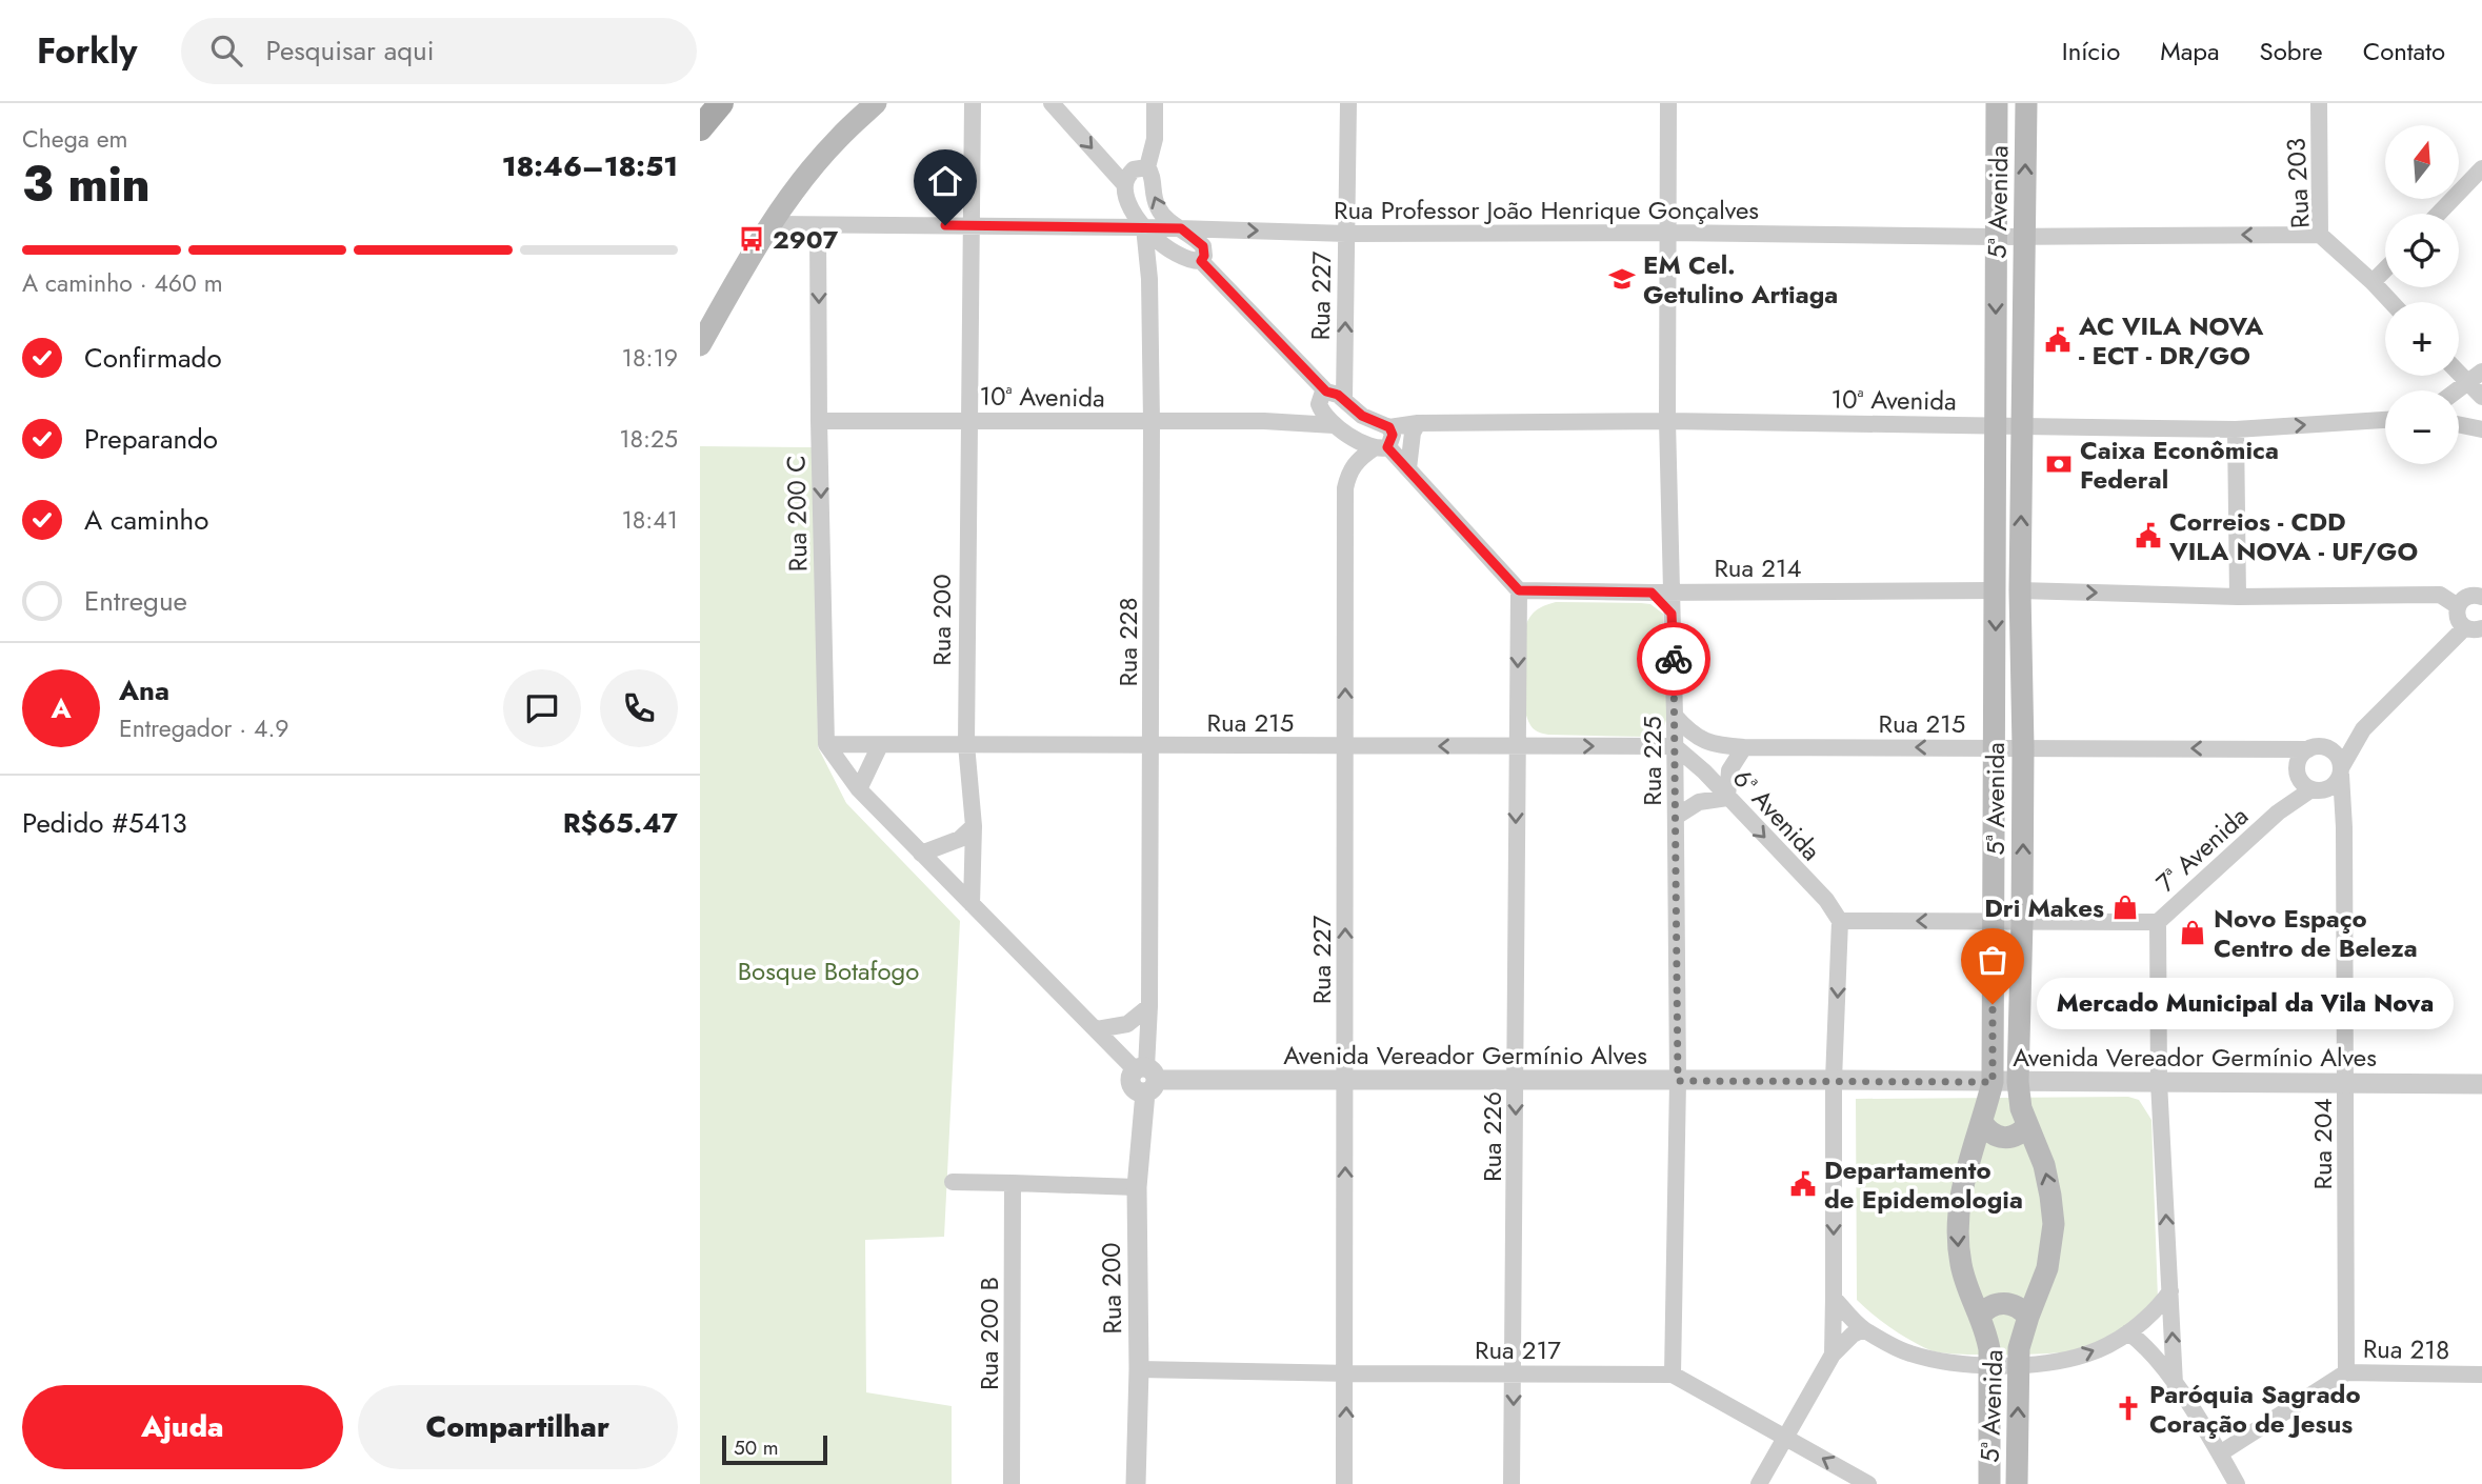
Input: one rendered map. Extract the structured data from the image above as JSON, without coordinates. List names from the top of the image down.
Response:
{
  "streets": {
    "main road": ["5ª Avenida"],
    "street": [
      "Rua 203",
      "Rua Professor João Henrique Gonçalves",
      "Rua 227",
      "10ª Avenida",
      "Rua 200 C",
      "Rua 214",
      "Rua 200",
      "Rua 228",
      "Rua 215",
      "Rua 225",
      "6ª Avenida",
      "7ª Avenida",
      "Avenida Vereador Germínio Alves",
      "Rua 226",
      "Rua 204",
      "Rua 200 B",
      "Rua 217",
      "Rua 218"
    ]
  },
  "crossings": [
    ["Rua 203", "Rua Professor João Henrique Gonçalves"],
    ["5ª Avenida", "Rua Professor João Henrique Gonçalves"],
    ["5ª Avenida", "10ª Avenida"],
    ["5ª Avenida", "Rua 214"],
    ["5ª Avenida", "Rua 215"],
    ["5ª Avenida", "Avenida Vereador Germínio Alves"],
    ["Rua Professor João Henrique Gonçalves", "Rua 227"],
    ["Rua Professor João Henrique Gonçalves", "Rua 200 C"],
    ["Rua Professor João Henrique Gonçalves", "Rua 200"],
    ["Rua Professor João Henrique Gonçalves", "Rua 228"],
    ["Rua Professor João Henrique Gonçalves", "Rua 225"],
    ["Rua 227", "Rua 215"],
    ["Rua 227", "Avenida Vereador Germínio Alves"],
    ["Rua 227", "Rua 217"],
    ["10ª Avenida", "Rua 200 C"],
    ["10ª Avenida", "Rua 200"],
    ["10ª Avenida", "Rua 228"],
    ["10ª Avenida", "Rua 225"],
    ["Rua 200 C", "Rua 215"],
    ["Rua 214", "Rua 225"],
    ["Rua 214", "Rua 226"],
    ["Rua 200", "Rua 228"],
    ["Rua 200", "Rua 215"],
    ["Rua 200", "Avenida Vereador Germínio Alves"],
    ["Rua 200", "Rua 217"],
    ["Rua 228", "Rua 215"],
    ["Rua 228", "Avenida Vereador Germínio Alves"],
    ["Rua 215", "Rua 225"],
    ["Rua 215", "6ª Avenida"],
    ["Rua 215", "7ª Avenida"],
    ["Rua 215", "Rua 226"],
    ["Rua 215", "Rua 204"],
    ["Rua 225", "6ª Avenida"],
    ["Rua 225", "Avenida Vereador Germínio Alves"],
    ["Rua 225", "Rua 217"],
    ["7ª Avenida", "Rua 204"],
    ["Avenida Vereador Germínio Alves", "Rua 226"],
    ["Avenida Vereador Germínio Alves", "Rua 204"],
    ["Rua 226", "Rua 217"],
    ["Rua 204", "Rua 218"]
  ],
  "one_way": [
    "Rua 227",
    "Rua 200 C",
    "6ª Avenida",
    "Rua 226"
  ],
  "parks": ["Bosque Botafogo"],
  "places": {
    "bus stop": ["2907"],
    "school or university": ["EM Cel. Getulino Artiaga"],
    "public building": ["AC VILA NOVA - ECT - DR/GO", "Correios - CDD VILA NOVA - UF/GO", "Departamento de Epidemologia"],
    "bank": ["Caixa Econômica Federal"],
    "shop": ["Dri Makes", "Novo Espaço Centro de Beleza"],
    "other": ["Mercado Municipal da Vila Nova"],
    "church": ["Paróquia Sagrado Coração de Jesus"]
  },
  "scale_bar": "50 m",
  "north": "top",
  "page": {
    "header": "Forkly",
    "search": "Pesquisar aqui",
    "nav": [
      "Início",
      "Mapa",
      "Sobre",
      "Contato"
    ],
    "heading": ["3 min", "Chega em", "18:46–18:51"],
    "panel": [
      "Ana",
      "Entregador · 4.9",
      "Pedido #5413",
      "R$65.47"
    ],
    "map_buttons": ["+", "−"],
    "bar": "A caminho · 460 m",
    "list": [
      ["Confirmado", "18:19"],
      ["Preparando", "18:25"],
      ["A caminho", "18:41"],
      "Entregue"
    ],
    "round": "A",
    "bubble": "Mercado Municipal da Vila Nova",
    "buttons": ["Ajuda", "Compartilhar"],
    "scale": "50 m"
  }
}
